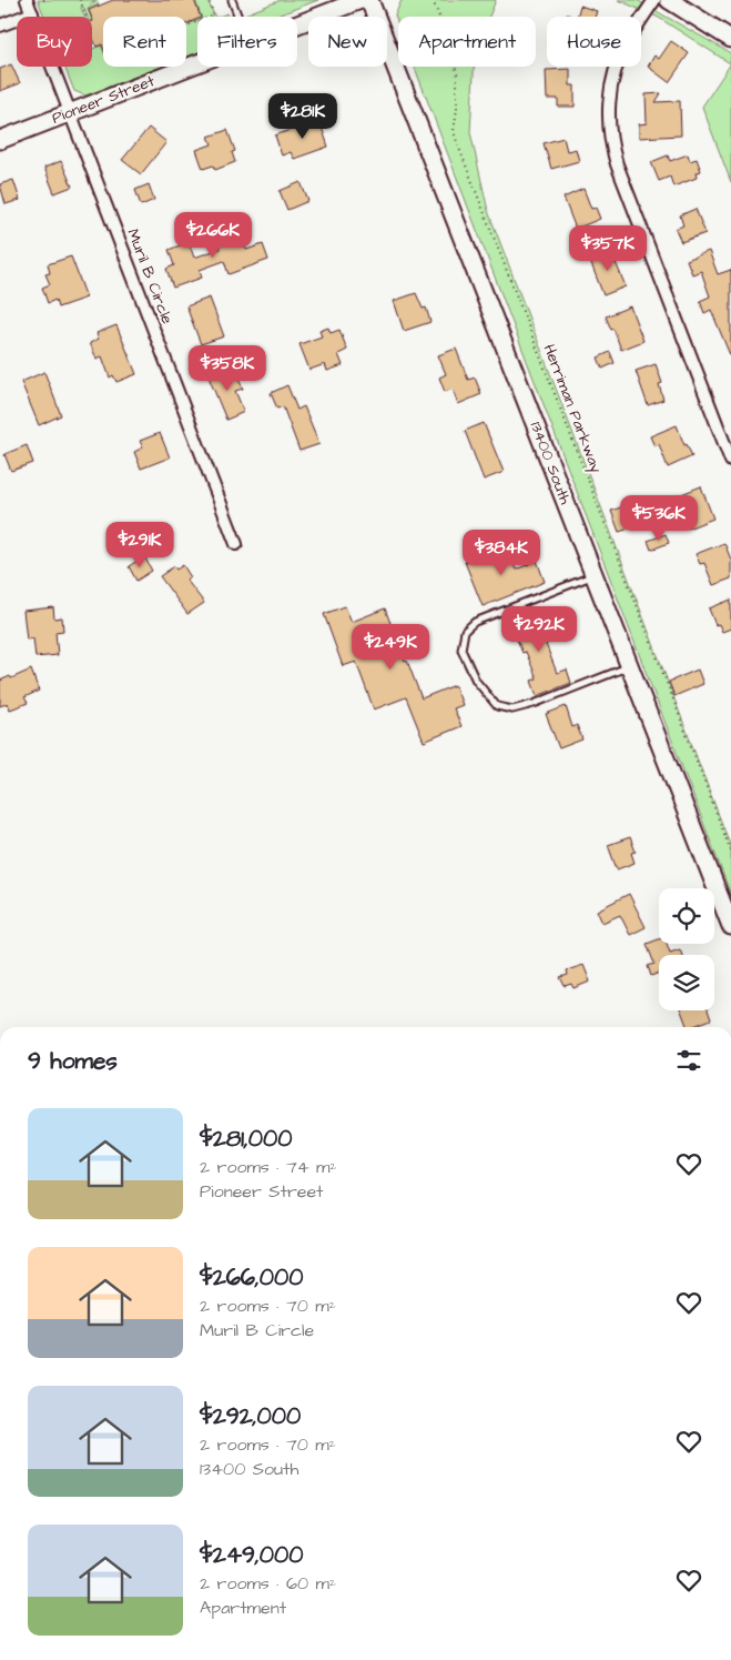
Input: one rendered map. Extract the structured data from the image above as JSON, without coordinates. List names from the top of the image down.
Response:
{
  "streets": {
    "main road": ["Pioneer Street", "13400 South"],
    "street": ["Muril B Circle"],
    "path": ["Herriman Parkway"]
  },
  "crossings": [
    ["Pioneer Street", "Muril B Circle"]
  ],
  "page": {
    "chip": [
      "Buy",
      "Rent",
      "Filters",
      "New",
      "Apartment",
      "House"
    ],
    "price": [
      "$281K",
      "$266K",
      "$357K",
      "$358K",
      "$536K",
      "$291K",
      "$384K",
      "$292K",
      "$249K"
    ],
    "heading": "9 homes",
    "list": [
      {
        "name": "$281,000",
        "note": "2 rooms · 74 m² · Pioneer Street"
      },
      {
        "name": "$266,000",
        "note": "2 rooms · 70 m² · Muril B Circle"
      },
      {
        "name": "$292,000",
        "note": "2 rooms · 70 m² · 13400 South"
      },
      {
        "name": "$249,000",
        "note": "2 rooms · 60 m² · Apartment"
      }
    ]
  }
}
